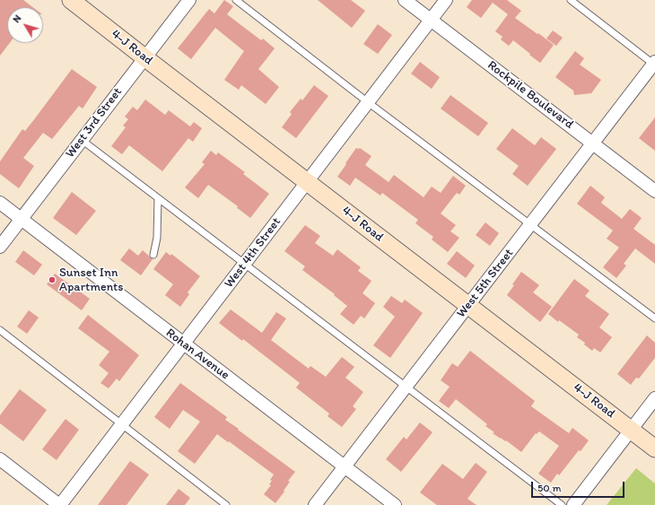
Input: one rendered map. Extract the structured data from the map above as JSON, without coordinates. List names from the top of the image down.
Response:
{
  "streets": {
    "main road": ["4-J Road"],
    "street": [
      "Rockpile Boulevard",
      "West 3rd Street",
      "West 4th Street",
      "West 5th Street",
      "Rohan Avenue"
    ]
  },
  "crossings": [
    ["4-J Road", "West 3rd Street"],
    ["4-J Road", "West 4th Street"],
    ["4-J Road", "West 5th Street"],
    ["Rockpile Boulevard", "West 4th Street"],
    ["Rockpile Boulevard", "West 5th Street"],
    ["West 3rd Street", "Rohan Avenue"],
    ["West 4th Street", "Rohan Avenue"],
    ["West 5th Street", "Rohan Avenue"]
  ],
  "places": ["Sunset Inn Apartments"],
  "scale_bar": "50 m",
  "north": "top left"
}
